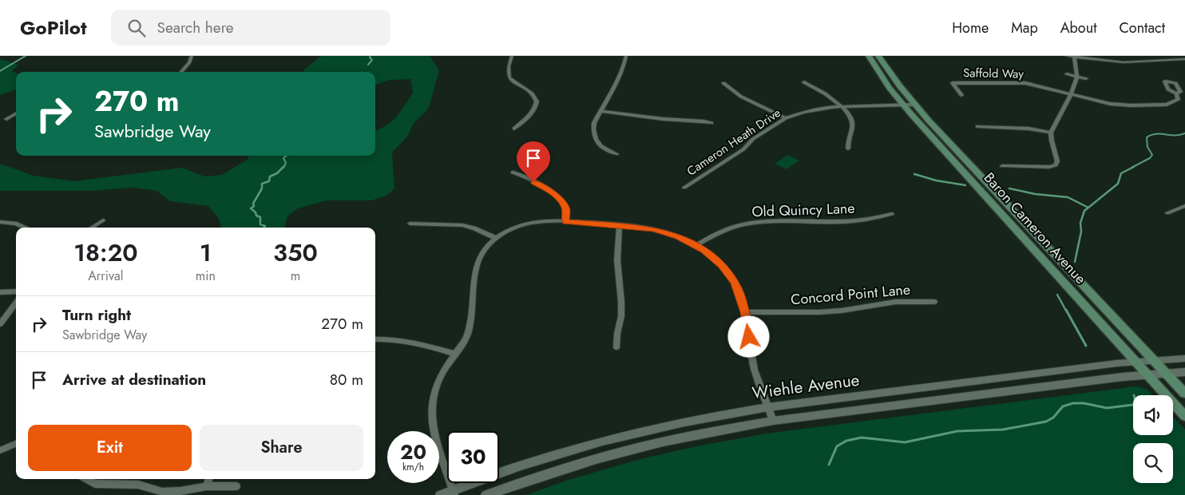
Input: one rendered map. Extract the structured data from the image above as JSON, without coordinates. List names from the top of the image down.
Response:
{
  "streets": {
    "main road": ["Baron Cameron Avenue", "Wiehle Avenue"],
    "street": [
      "Saffold Way",
      "Cameron Heath Drive",
      "Old Quincy Lane",
      "Concord Point Lane"
    ]
  },
  "crossings": [
    ["Cameron Heath Drive", "Baron Cameron Avenue"],
    ["Baron Cameron Avenue", "Wiehle Avenue"]
  ],
  "page": {
    "header": "GoPilot",
    "search": "Search here",
    "nav": [
      "Home",
      "Map",
      "About",
      "Contact"
    ],
    "turn": ["270 m", "Sawbridge Way"],
    "eta": [
      "18:20",
      "Arrival",
      "1",
      "min",
      "350",
      "m"
    ],
    "list": [
      {
        "name": "Turn right",
        "note": "Sawbridge Way",
        "value": "270 m"
      },
      {
        "name": "Arrive at destination",
        "value": "80 m"
      }
    ],
    "buttons": ["Exit", "Share"],
    "speed": "20 km/h",
    "limit": "30"
  }
}
